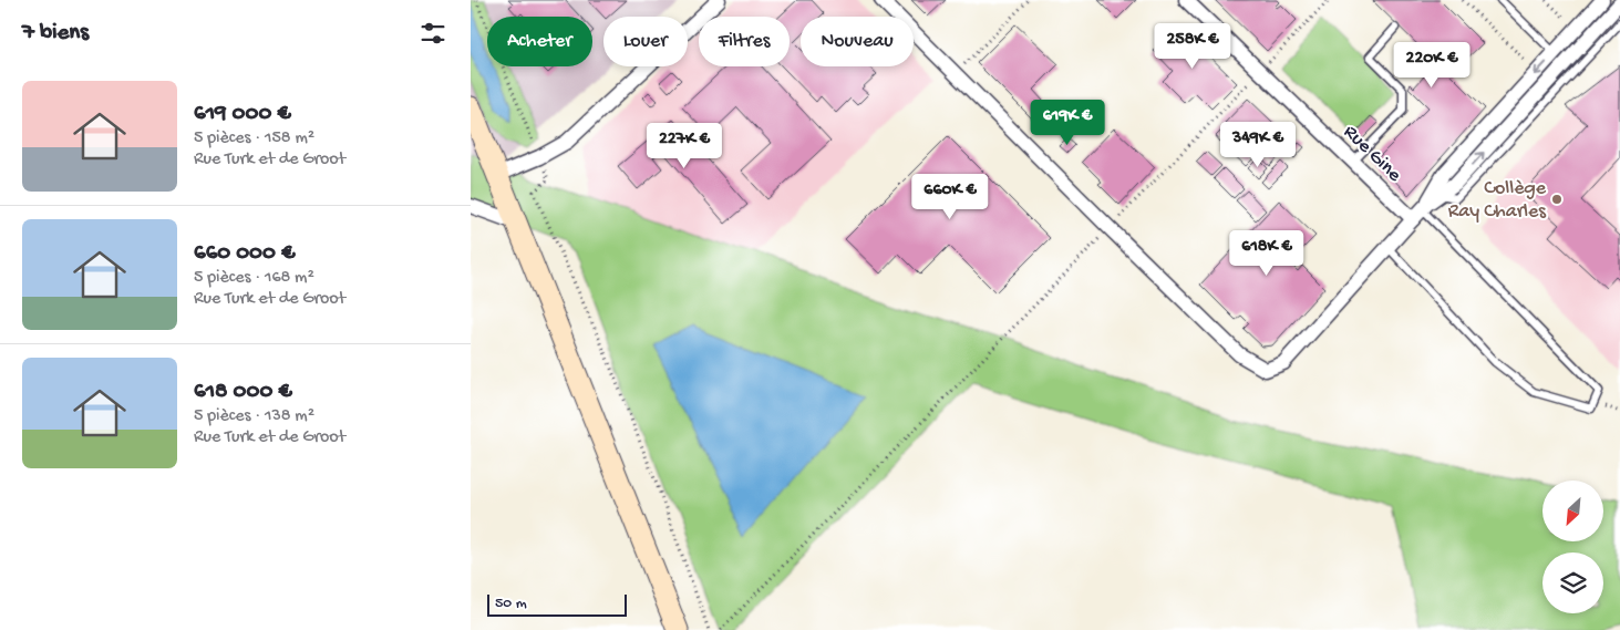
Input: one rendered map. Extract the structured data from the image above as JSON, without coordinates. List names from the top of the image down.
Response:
{
  "streets": {
    "street": ["Rue Gine"]
  },
  "places": ["Collège Ray Charles"],
  "scale_bar": "50 m",
  "north": "bottom left",
  "page": {
    "heading": "7 biens",
    "chip": [
      "Acheter",
      "Louer",
      "Filtres",
      "Nouveau"
    ],
    "price": [
      "258K €",
      "220K €",
      "619K €",
      "349K €",
      "227K €",
      "660K €",
      "618K €"
    ],
    "list": [
      {
        "name": "619 000 €",
        "note": "5 pièces · 158 m² · Rue Turk et de Groot"
      },
      {
        "name": "660 000 €",
        "note": "5 pièces · 168 m² · Rue Turk et de Groot"
      },
      {
        "name": "618 000 €",
        "note": "5 pièces · 138 m² · Rue Turk et de Groot"
      }
    ],
    "scale": "50 m"
  }
}
